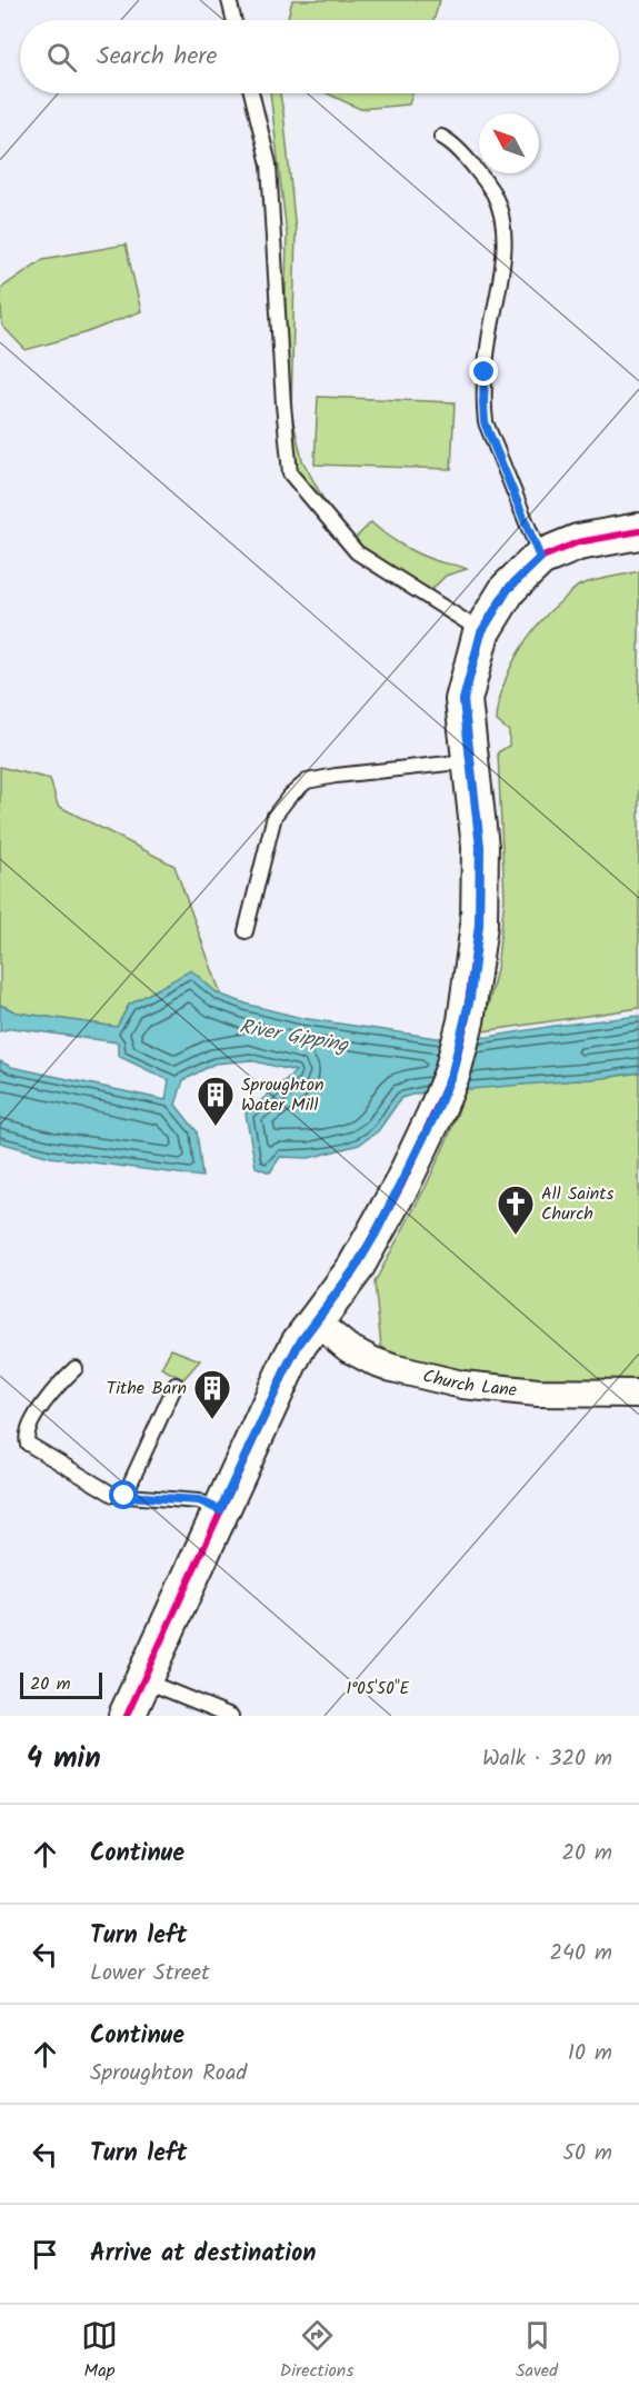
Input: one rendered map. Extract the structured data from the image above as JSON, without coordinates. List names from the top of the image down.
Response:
{
  "streets": {
    "street": ["Church Lane"]
  },
  "water": ["River Gipping"],
  "places": {
    "building": ["Sproughton Water Mill", "Tithe Barn"],
    "church": ["All Saints Church"]
  },
  "scale_bar": "20 m",
  "north": "top left",
  "page": {
    "search": "Search here",
    "scale": "20 m",
    "heading": ["4 min", "Walk · 320 m"],
    "list": [
      ["Continue", "20 m"],
      ["Turn left", "Lower Street", "240 m"],
      ["Continue", "Sproughton Road", "10 m"],
      ["Turn left", "50 m"],
      "Arrive at destination"
    ],
    "nav": ["Map", "Directions", "Saved"]
  },
  "coordinates": ["1°05'50\"E"]
}
